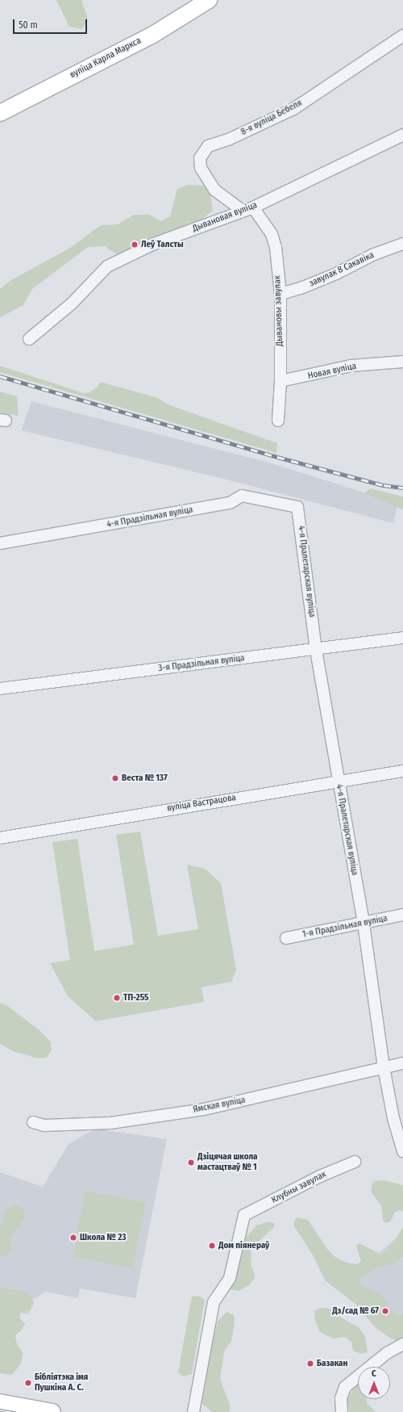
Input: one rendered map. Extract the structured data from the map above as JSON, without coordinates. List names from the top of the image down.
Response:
{
  "streets": {
    "main road": ["вуліца Карла Маркса"],
    "street": [
      "8-я вуліца Бебеля",
      "Дывановая вуліца",
      "завулак 8 Сакавіка",
      "Дывановы завулак",
      "Новая вуліца",
      "4-я Прадзільная вуліца",
      "4-я Пралетарская вуліца",
      "3-я Прадзільная вуліца",
      "вуліца Вастрацова",
      "1-я Прадзільная вуліца",
      "Ямская вуліца",
      "Клубны завулак"
    ]
  },
  "crossings": [
    ["8-я вуліца Бебеля", "Дывановая вуліца"],
    ["8-я вуліца Бебеля", "Дывановы завулак"],
    ["Дывановая вуліца", "Дывановы завулак"],
    ["завулак 8 Сакавіка", "Дывановы завулак"],
    ["Дывановы завулак", "Новая вуліца"],
    ["4-я Прадзільная вуліца", "4-я Пралетарская вуліца"],
    ["4-я Пралетарская вуліца", "3-я Прадзільная вуліца"],
    ["4-я Пралетарская вуліца", "вуліца Вастрацова"],
    ["4-я Пралетарская вуліца", "1-я Прадзільная вуліца"],
    ["4-я Пралетарская вуліца", "Ямская вуліца"]
  ],
  "places": [
    "Леў Талсты",
    "Веста № 137",
    "ТП-255",
    "Дзіцячая школа мастацтваў № 1",
    "Школа № 23",
    "Дом піянераў",
    "Дз/сад № 67",
    "Базакан",
    "Бібліятэка імя Пушкіна А. С."
  ],
  "scale_bar": "50 m",
  "north": "top"
}
